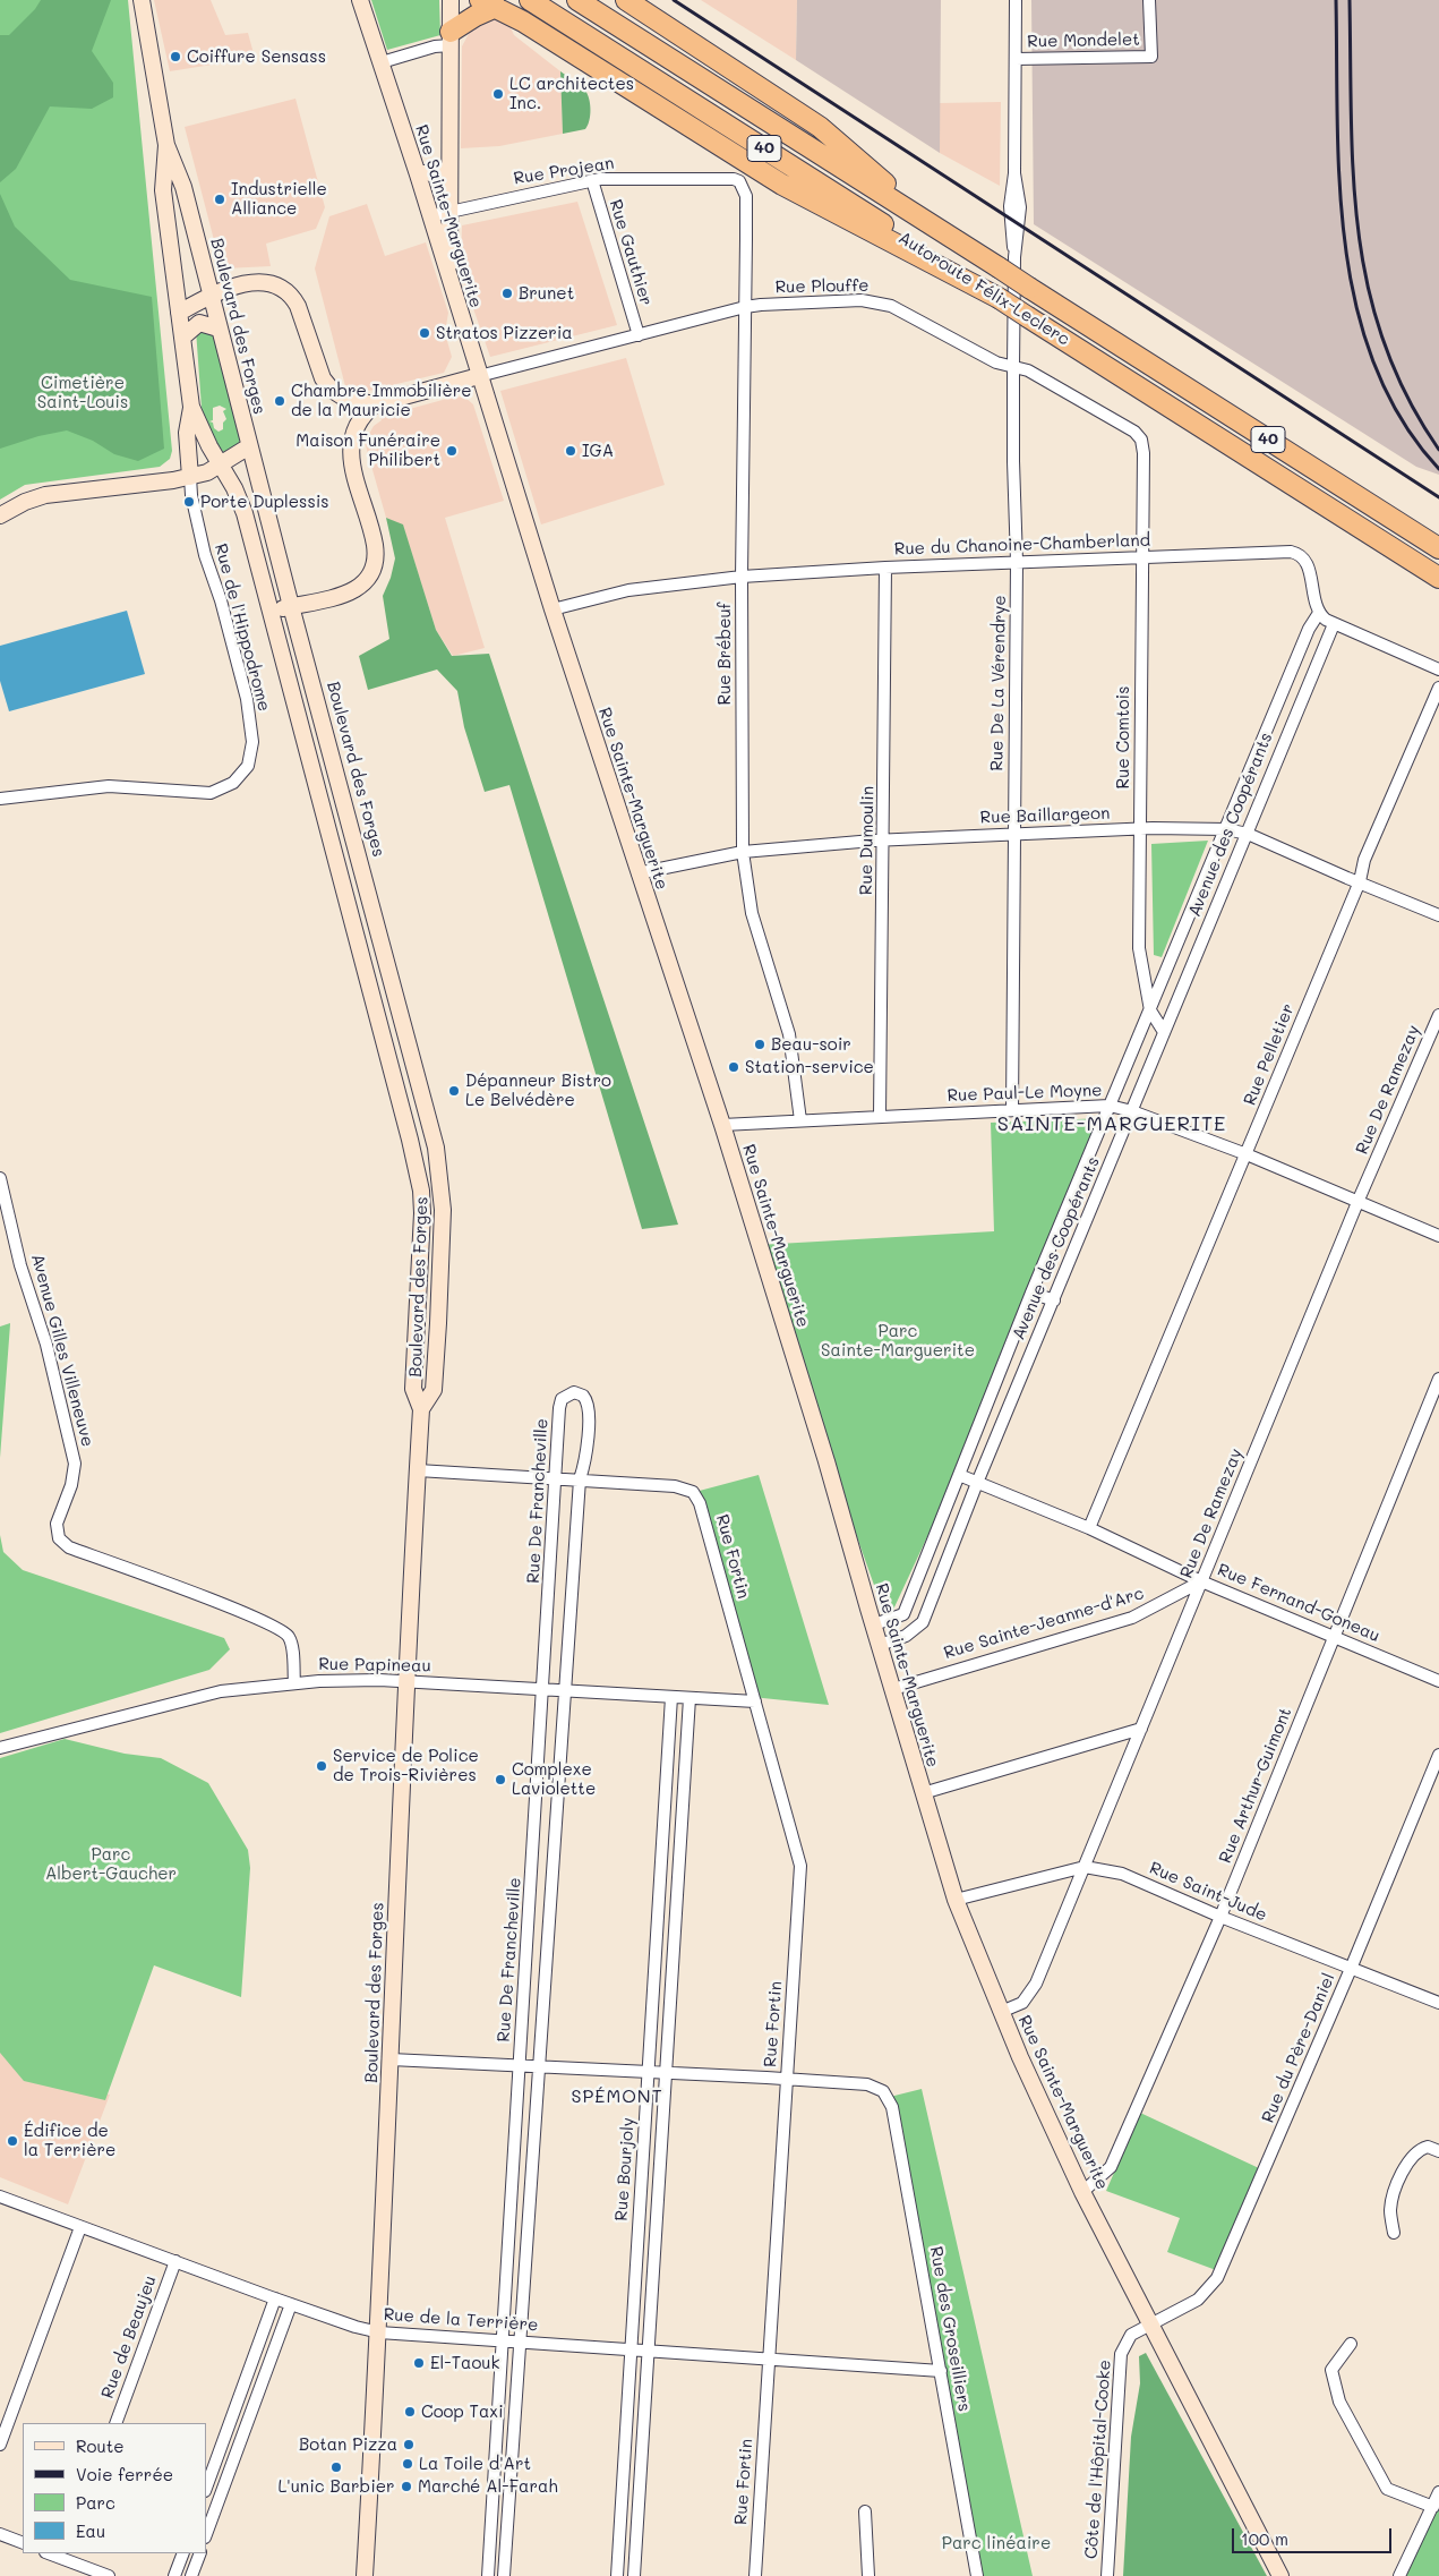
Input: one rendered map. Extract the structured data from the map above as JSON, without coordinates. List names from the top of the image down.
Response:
{
  "streets": {
    "highway": ["40", "Autoroute Félix-Leclerc"],
    "main road": ["Rue Sainte-Marguerite", "Boulevard des Forges"],
    "street": [
      "Rue Mondelet",
      "Rue Projean",
      "Rue Gauthier",
      "Rue Plouffe",
      "Rue du Chanoine-Chamberland",
      "Rue de l'Hippodrome",
      "Rue Brébeuf",
      "Rue De La Vérendrye",
      "Rue Comtois",
      "Rue Baillargeon",
      "Avenue des Coopérants",
      "Rue Dumoulin",
      "Rue Pelletier",
      "Rue De Ramezay",
      "Rue Paul-Le Moyne",
      "Avenue Gilles Villeneuve",
      "Rue De Francheville",
      "Rue Fortin",
      "Rue Fernand-Goneau",
      "Rue Sainte-Jeanne-d'Arc",
      "Rue Papineau",
      "Rue Arthur-Guimont",
      "Rue Saint-Jude",
      "Rue du Père-Daniel",
      "Rue Bourjoly",
      "Rue de la Terrière",
      "Rue des Groseilliers",
      "Rue de Beaujeu",
      "Côte de l'Hôpital-Cooke"
    ]
  },
  "crossings": [
    ["Rue Mondelet", "Rue De La Vérendrye"],
    ["Rue Projean", "Rue Sainte-Marguerite"],
    ["Rue Projean", "Rue Gauthier"],
    ["Rue Projean", "Rue Brébeuf"],
    ["Rue Sainte-Marguerite", "Rue Plouffe"],
    ["Rue Sainte-Marguerite", "Rue du Chanoine-Chamberland"],
    ["Rue Sainte-Marguerite", "Rue Baillargeon"],
    ["Rue Sainte-Marguerite", "Avenue des Coopérants"],
    ["Rue Sainte-Marguerite", "Rue De Ramezay"],
    ["Rue Sainte-Marguerite", "Rue Paul-Le Moyne"],
    ["Rue Sainte-Marguerite", "Rue Sainte-Jeanne-d'Arc"],
    ["Rue Sainte-Marguerite", "Rue Arthur-Guimont"],
    ["Rue Sainte-Marguerite", "Rue Saint-Jude"],
    ["Rue Sainte-Marguerite", "Rue du Père-Daniel"],
    ["Rue Sainte-Marguerite", "Côte de l'Hôpital-Cooke"],
    ["Rue Gauthier", "Rue Plouffe"],
    ["Rue Plouffe", "Rue Brébeuf"],
    ["Rue Plouffe", "Rue De La Vérendrye"],
    ["Rue Plouffe", "Rue Comtois"],
    ["Autoroute Félix-Leclerc", "Rue De La Vérendrye"],
    ["Boulevard des Forges", "Rue Papineau"],
    ["Boulevard des Forges", "Rue de la Terrière"],
    ["Rue du Chanoine-Chamberland", "Rue Brébeuf"],
    ["Rue du Chanoine-Chamberland", "Rue De La Vérendrye"],
    ["Rue du Chanoine-Chamberland", "Rue Comtois"],
    ["Rue du Chanoine-Chamberland", "Avenue des Coopérants"],
    ["Rue du Chanoine-Chamberland", "Rue Dumoulin"],
    ["Rue Brébeuf", "Rue Baillargeon"],
    ["Rue Brébeuf", "Rue Paul-Le Moyne"],
    ["Rue De La Vérendrye", "Rue Baillargeon"],
    ["Rue De La Vérendrye", "Rue Paul-Le Moyne"],
    ["Rue Comtois", "Rue Baillargeon"],
    ["Rue Comtois", "Avenue des Coopérants"],
    ["Rue Baillargeon", "Avenue des Coopérants"],
    ["Rue Baillargeon", "Rue Dumoulin"],
    ["Rue Baillargeon", "Rue Pelletier"],
    ["Avenue des Coopérants", "Rue Paul-Le Moyne"],
    ["Avenue des Coopérants", "Rue Fernand-Goneau"],
    ["Rue Dumoulin", "Rue Paul-Le Moyne"],
    ["Rue Pelletier", "Rue Paul-Le Moyne"],
    ["Rue Pelletier", "Rue Fernand-Goneau"],
    ["Rue De Ramezay", "Rue Paul-Le Moyne"],
    ["Rue De Ramezay", "Rue Fernand-Goneau"],
    ["Rue De Ramezay", "Rue Sainte-Jeanne-d'Arc"],
    ["Rue De Ramezay", "Rue Saint-Jude"],
    ["Avenue Gilles Villeneuve", "Rue Papineau"],
    ["Rue De Francheville", "Rue Fortin"],
    ["Rue De Francheville", "Rue Papineau"],
    ["Rue De Francheville", "Rue de la Terrière"],
    ["Rue Fortin", "Rue Papineau"],
    ["Rue Fortin", "Rue de la Terrière"],
    ["Rue Fortin", "Rue des Groseilliers"],
    ["Rue Fernand-Goneau", "Rue Sainte-Jeanne-d'Arc"],
    ["Rue Fernand-Goneau", "Rue Arthur-Guimont"],
    ["Rue Papineau", "Rue Bourjoly"],
    ["Rue Arthur-Guimont", "Rue Saint-Jude"],
    ["Rue Saint-Jude", "Rue du Père-Daniel"],
    ["Rue du Père-Daniel", "Côte de l'Hôpital-Cooke"],
    ["Rue Bourjoly", "Rue de la Terrière"],
    ["Rue de la Terrière", "Rue des Groseilliers"],
    ["Rue de la Terrière", "Rue de Beaujeu"]
  ],
  "districts": ["SAINTE-MARGUERITE", "SPÉMONT"],
  "parks": [
    "Cimetière Saint-Louis",
    "Parc Sainte-Marguerite",
    "Parc Albert-Gaucher",
    "Parc linéaire"
  ],
  "places": [
    "Coiffure Sensass",
    "LC architectes Inc.",
    "Industrielle Alliance",
    "Brunet",
    "Stratos Pizzeria",
    "Chambre Immobilière de la Mauricie",
    "Maison Funéraire Philibert",
    "IGA",
    "Porte Duplessis",
    "Beau-soir",
    "Station-service",
    "Dépanneur Bistro Le Belvédère",
    "Service de Police de Trois-Rivières",
    "Complexe Laviolette",
    "Édifice de la Terrière",
    "El-Taouk",
    "Coop Taxi",
    "Botan Pizza",
    "La Toile d'Art",
    "L'unic Barbier",
    "Marché Al-Farah"
  ],
  "legend": [
    "Route",
    "Voie ferrée",
    "Parc",
    "Eau"
  ],
  "scale_bar": "100 m"
}
